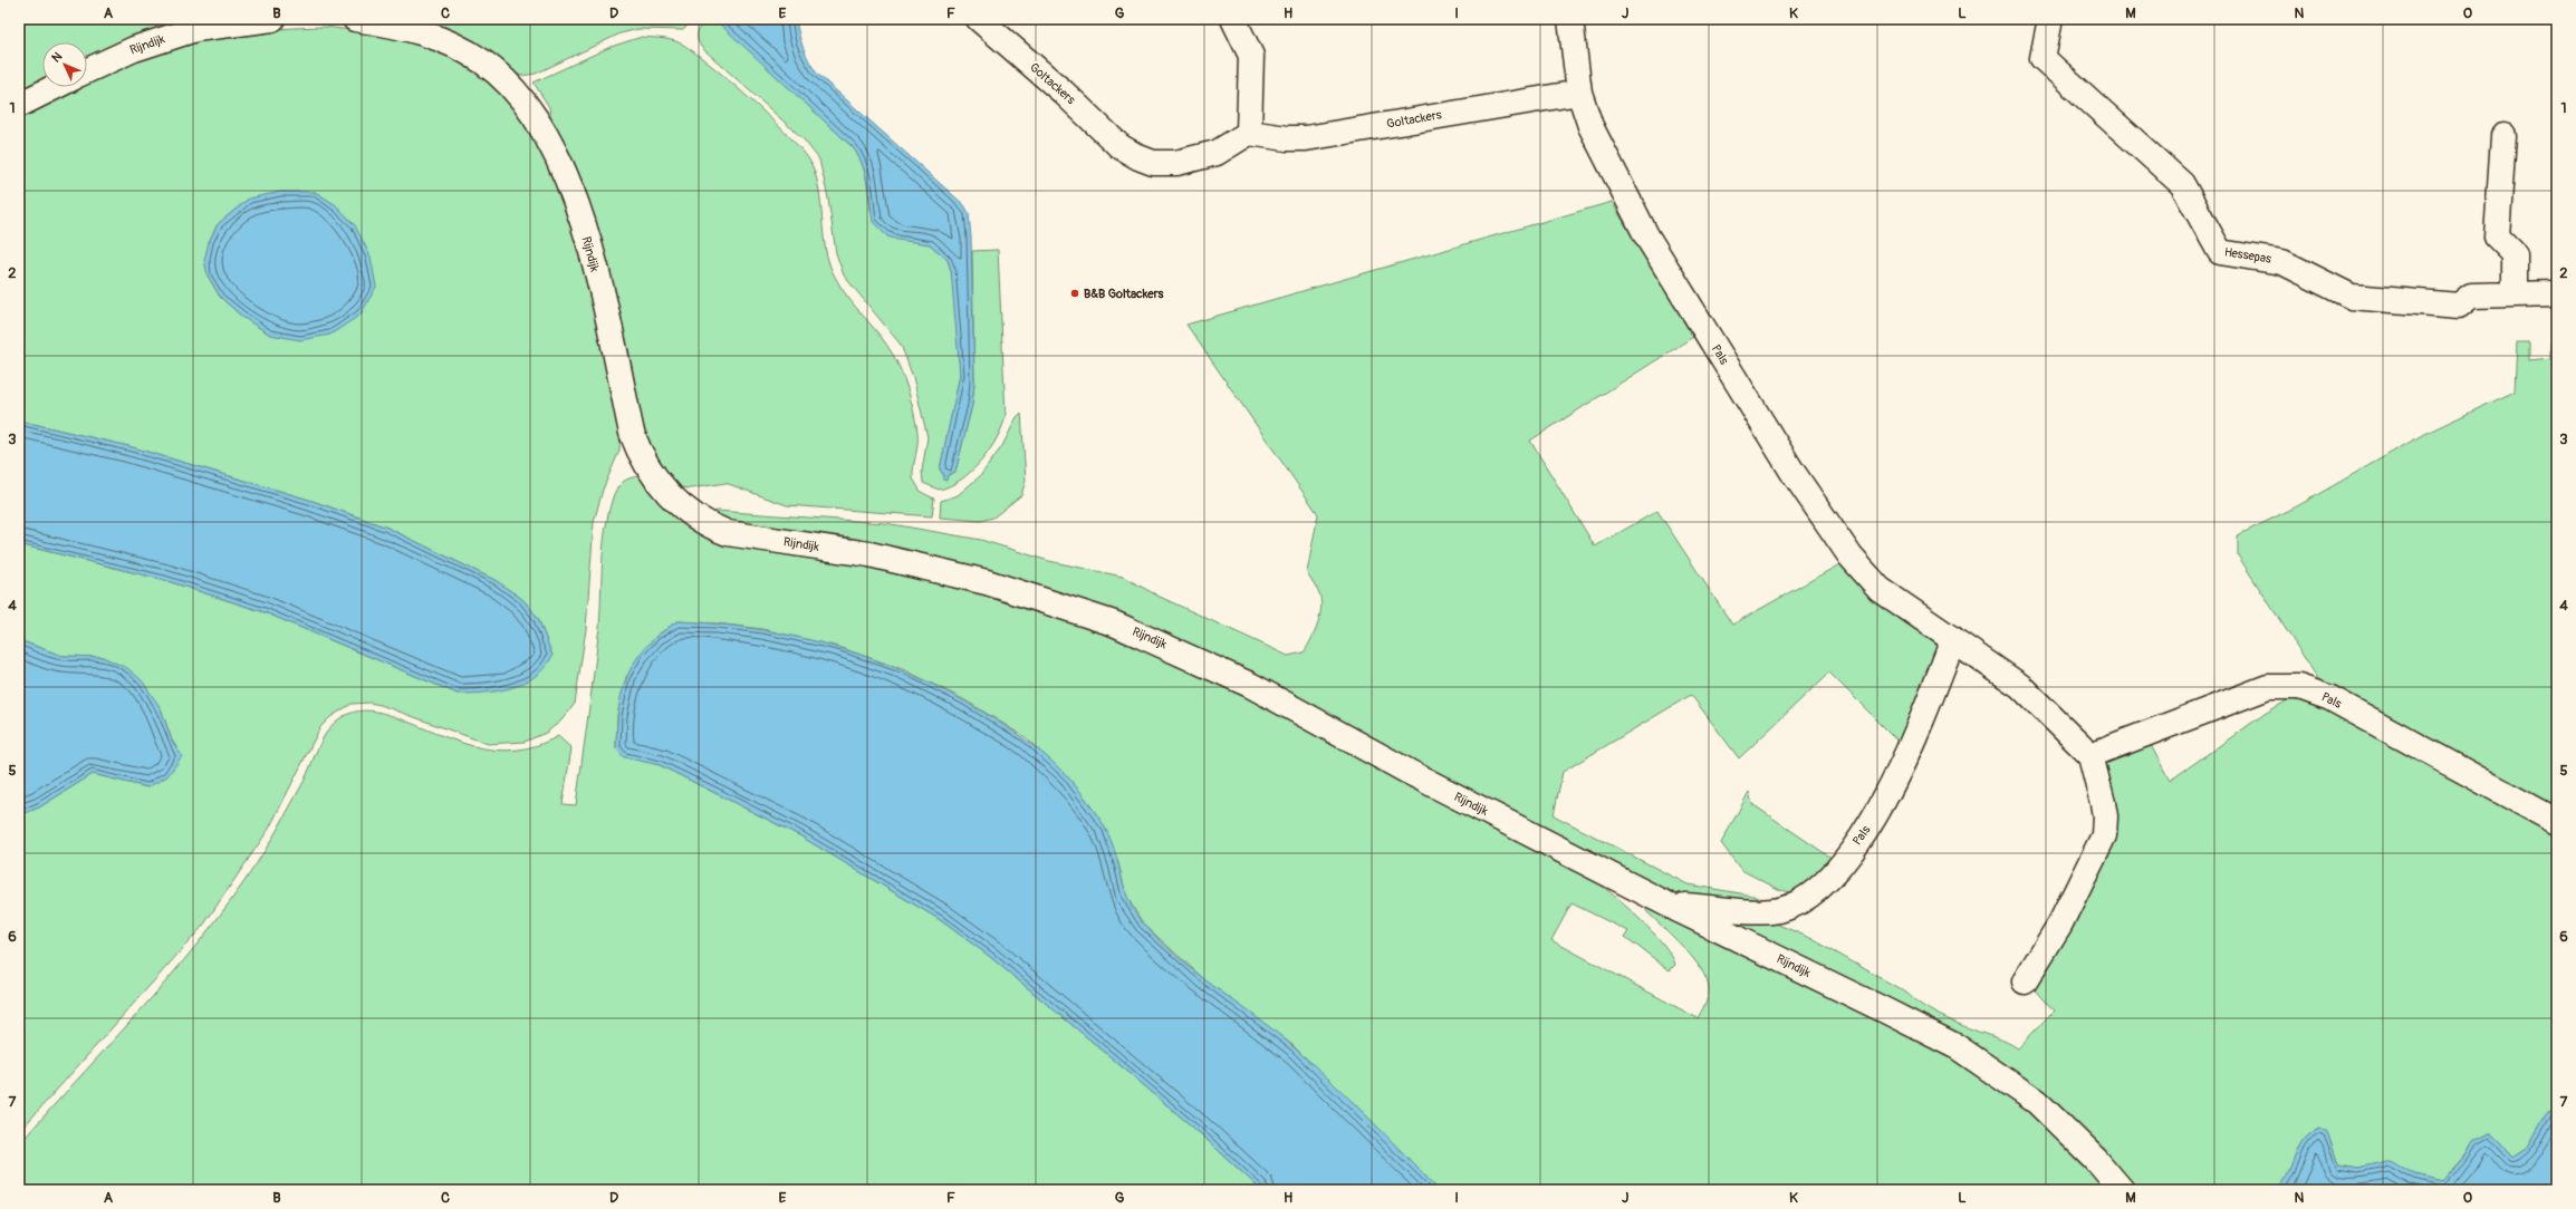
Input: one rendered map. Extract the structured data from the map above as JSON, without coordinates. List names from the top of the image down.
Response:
{
  "streets": {
    "street": [
      "Rijndijk",
      "Goltackers",
      "Hessepas",
      "Pals"
    ]
  },
  "crossings": [
    ["Rijndijk", "Pals"],
    ["Goltackers", "Pals"]
  ],
  "places": ["B&B Goltackers"],
  "north": "top left",
  "grid": {
    "columns": [
      "A",
      "B",
      "C",
      "D",
      "E",
      "F",
      "G",
      "H",
      "I",
      "J",
      "K",
      "L",
      "M",
      "N",
      "O"
    ],
    "rows": [
      "1",
      "2",
      "3",
      "4",
      "5",
      "6",
      "7"
    ]
  }
}
